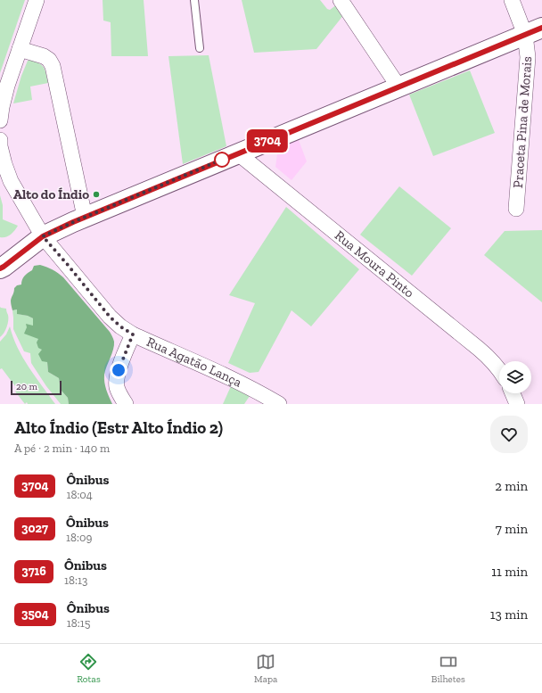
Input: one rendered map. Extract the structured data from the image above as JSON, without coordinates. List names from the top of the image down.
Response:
{
  "streets": {
    "street": ["Praceta Pina de Morais", "Rua Moura Pinto", "Rua Agatão Lança"]
  },
  "places": ["Alto do Índio"],
  "lines": ["bus line 3704"],
  "scale_bar": "20 m",
  "page": {
    "on_map": "3704",
    "scale": "20 m",
    "heading": ["Alto Índio (Estr Alto Índio 2)", "A pé · 2 min · 140 m"],
    "list": [
      {
        "mark": "3704",
        "name": "Ônibus",
        "note": "18:04",
        "value": "2 min"
      },
      {
        "mark": "3027",
        "name": "Ônibus",
        "note": "18:09",
        "value": "7 min"
      },
      {
        "mark": "3716",
        "name": "Ônibus",
        "note": "18:13",
        "value": "11 min"
      },
      {
        "mark": "3504",
        "name": "Ônibus",
        "note": "18:15",
        "value": "13 min"
      }
    ],
    "tabs": ["Rotas", "Mapa", "Bilhetes"]
  }
}
